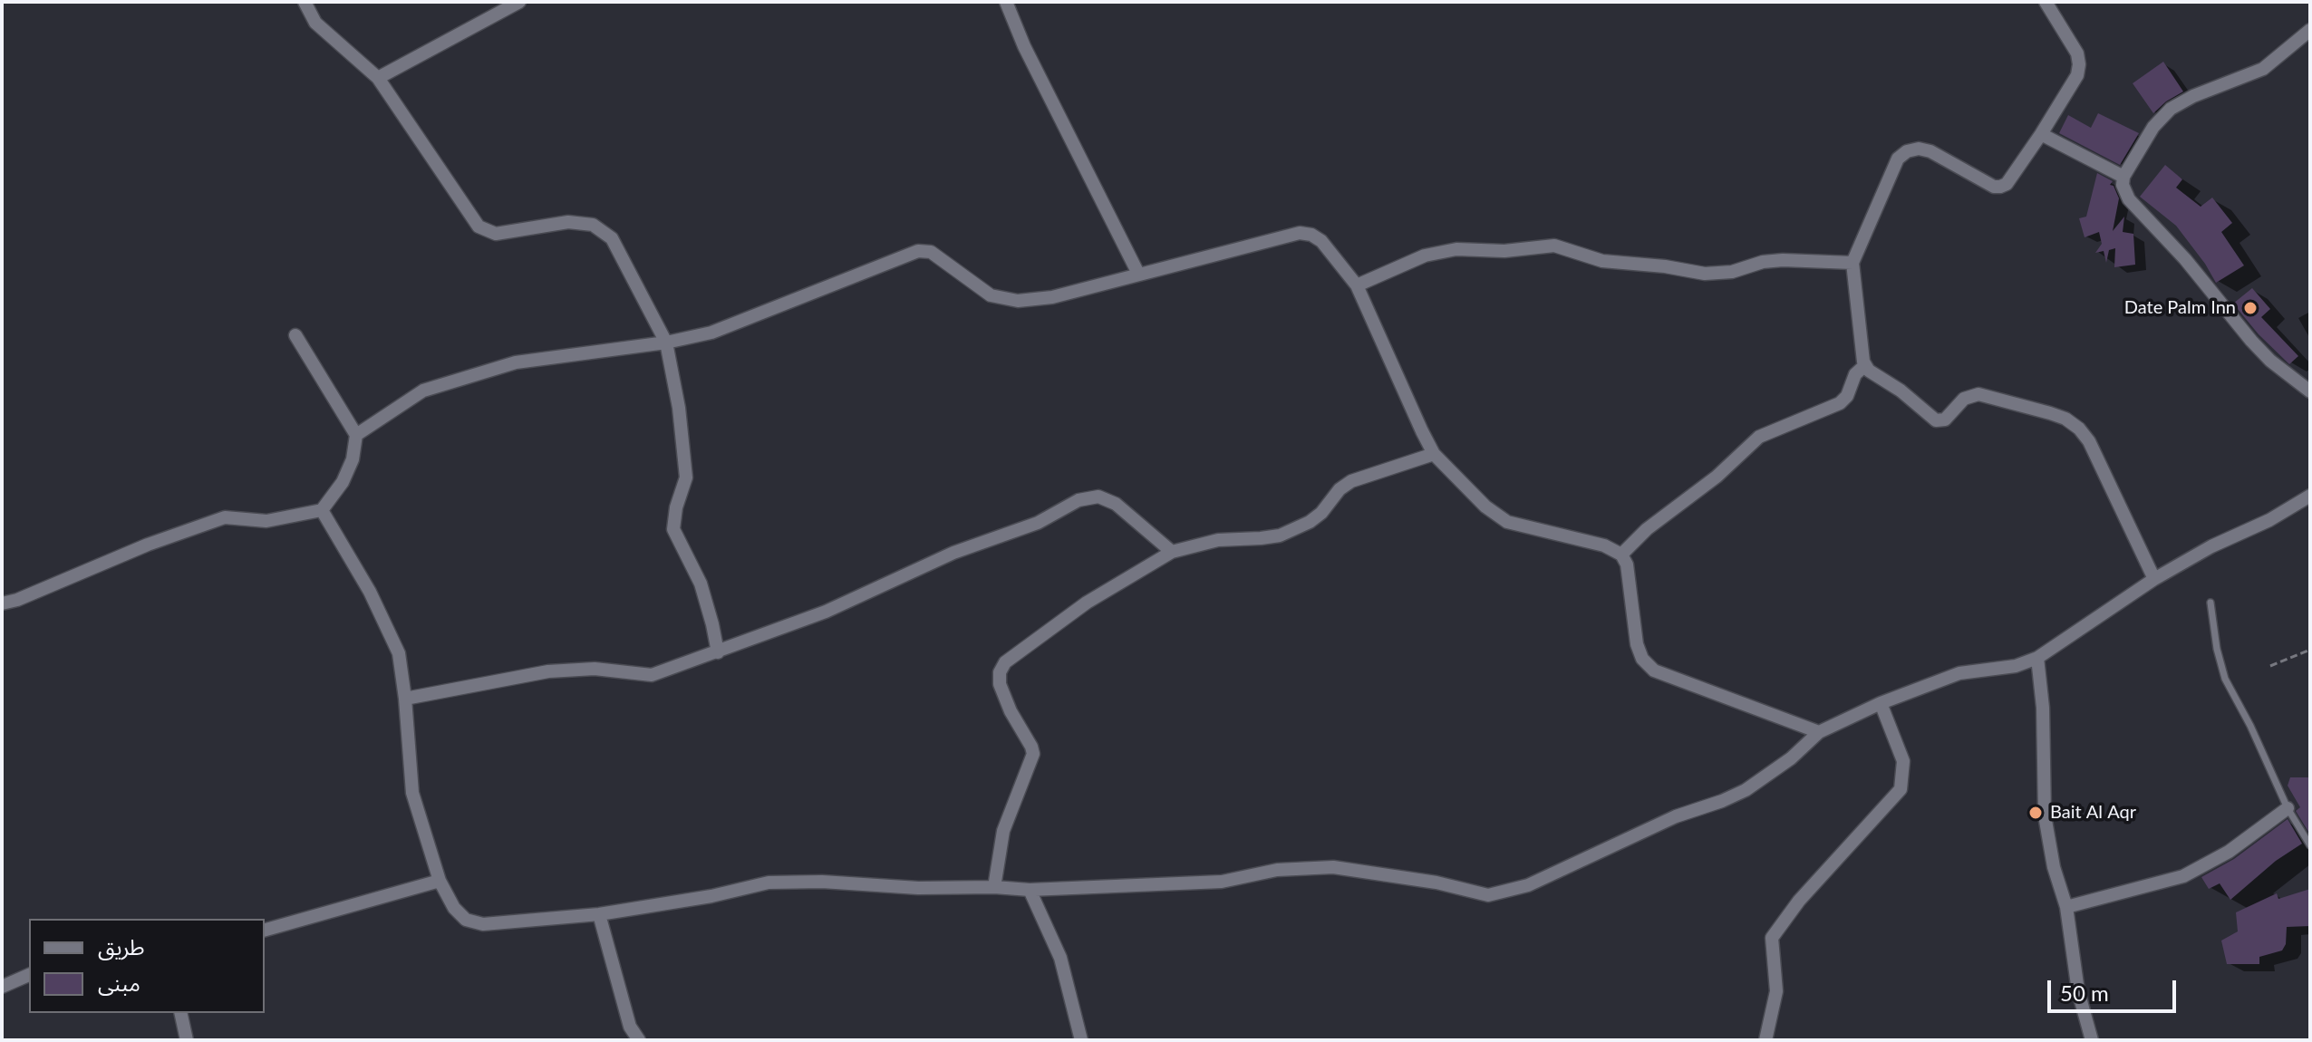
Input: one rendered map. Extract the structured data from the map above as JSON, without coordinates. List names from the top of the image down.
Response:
{
  "places": ["Date Palm Inn", "Bait Al Aqr"],
  "legend": ["طريق", "مبنى"],
  "scale_bar": "50 m"
}
